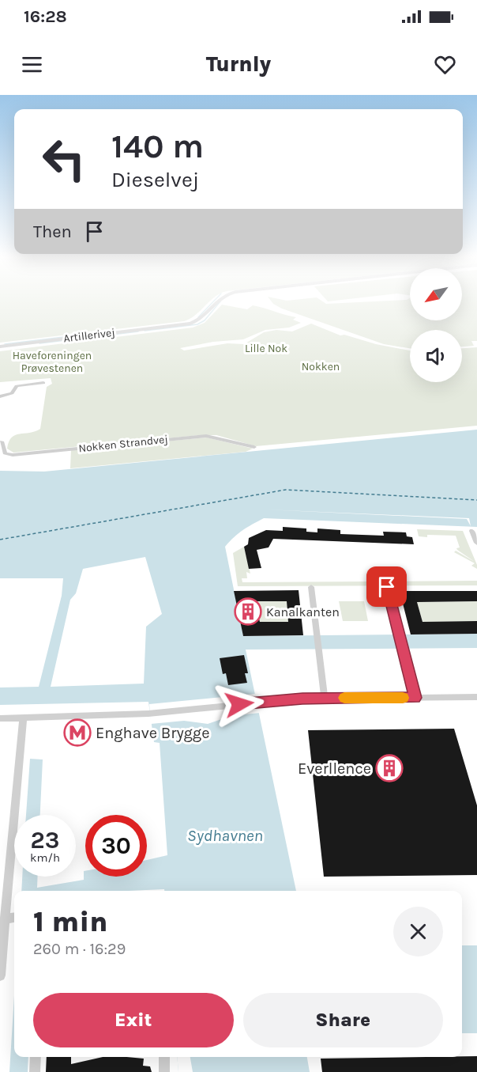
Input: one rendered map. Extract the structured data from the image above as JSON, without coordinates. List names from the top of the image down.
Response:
{
  "streets": {
    "street": ["Artillerivej", "Nokken Strandvej"]
  },
  "water": ["Sydhavnen"],
  "parks": ["Lille Nok", "Haveforeningen Prøvestenen", "Nokken"],
  "places": {
    "building": ["Kanalkanten", "Everllence"],
    "metro station": ["Enghave Brygge"]
  },
  "north": "bottom left",
  "page": {
    "status": "16:28",
    "header": "Turnly",
    "turn": ["140 m", "Dieselvej"],
    "then": "Then",
    "speed": "23 km/h",
    "limit": "30",
    "heading": ["1 min", "260 m · 16:29"],
    "buttons": ["Exit", "Share"]
  }
}
